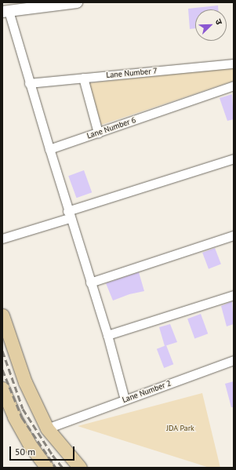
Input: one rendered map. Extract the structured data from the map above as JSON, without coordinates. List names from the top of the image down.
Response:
{
  "streets": {
    "street": ["Lane Number 7", "Lane Number 6", "Lane Number 2"]
  },
  "parks": ["JDA Park"],
  "scale_bar": "50 m",
  "north": "top right"
}
